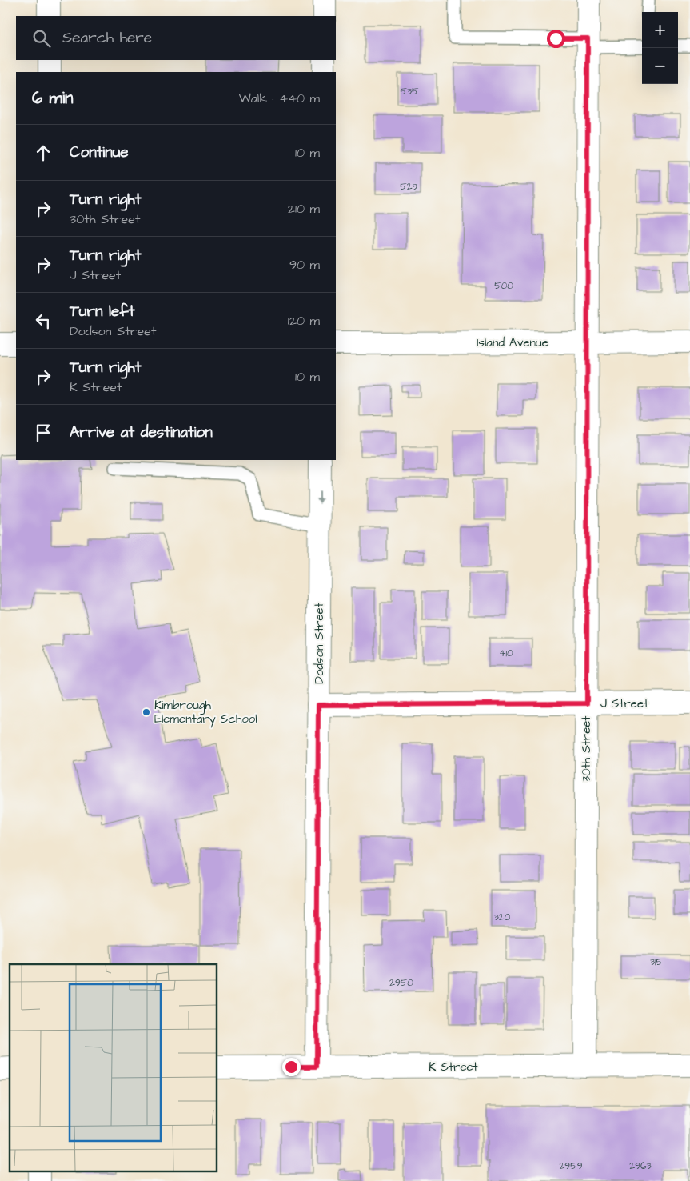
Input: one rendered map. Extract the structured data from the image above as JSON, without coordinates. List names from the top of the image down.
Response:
{
  "streets": {
    "street": [
      "Island Avenue",
      "Dodson Street",
      "J Street",
      "30th Street",
      "K Street"
    ]
  },
  "crossings": [
    ["Island Avenue", "30th Street"],
    ["Dodson Street", "J Street"],
    ["Dodson Street", "K Street"],
    ["J Street", "30th Street"],
    ["30th Street", "K Street"]
  ],
  "places": ["Kimbrough Elementary School"],
  "house_numbers": [
    "535",
    "523",
    "500",
    "410",
    "320",
    "315",
    "2950",
    "2959",
    "2963"
  ],
  "page": {
    "map_buttons": ["+", "−"],
    "search": "Search here",
    "heading": ["6 min", "Walk · 440 m"],
    "list": [
      ["Continue", "10 m"],
      ["Turn right", "30th Street", "210 m"],
      ["Turn right", "J Street", "90 m"],
      ["Turn left", "Dodson Street", "120 m"],
      ["Turn right", "K Street", "10 m"],
      "Arrive at destination"
    ]
  }
}
